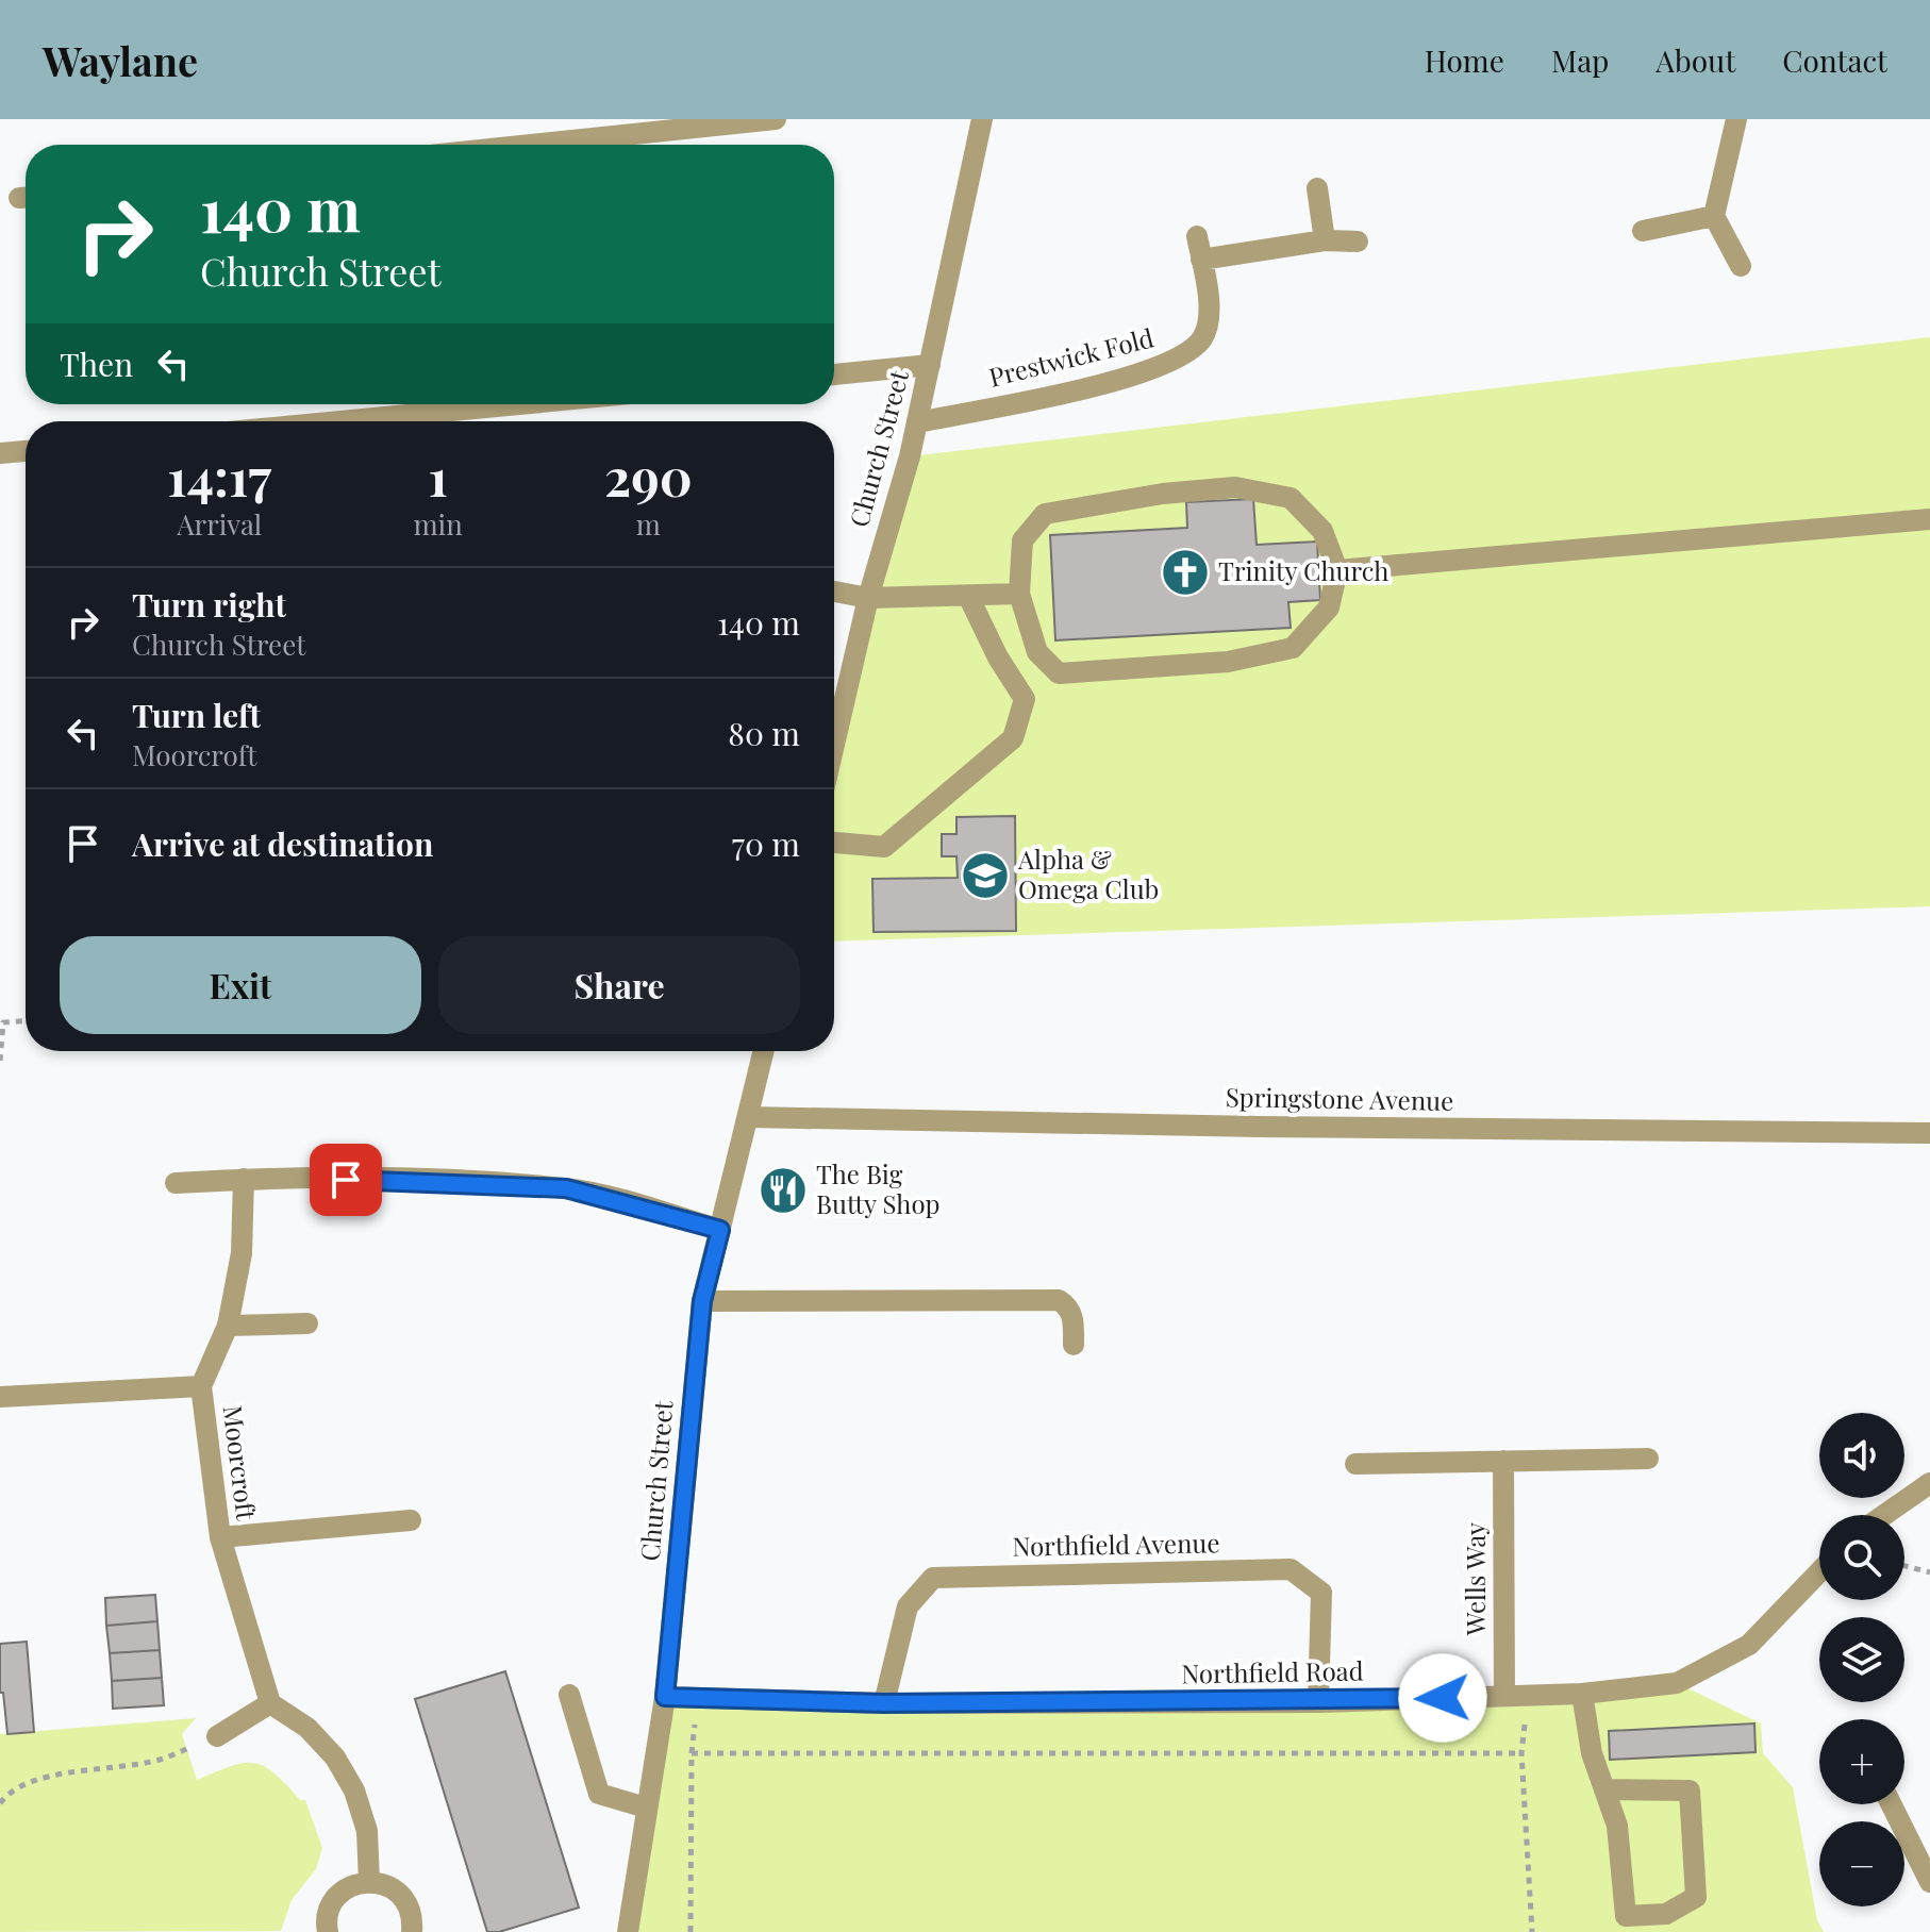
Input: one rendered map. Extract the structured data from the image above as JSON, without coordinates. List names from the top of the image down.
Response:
{
  "streets": {
    "street": [
      "Prestwick Fold",
      "Church Street",
      "Springstone Avenue",
      "Moorcroft",
      "Northfield Avenue",
      "Wells Way",
      "Northfield Road"
    ]
  },
  "crossings": [
    ["Prestwick Fold", "Church Street"],
    ["Church Street", "Springstone Avenue"],
    ["Church Street", "Northfield Road"],
    ["Northfield Avenue", "Northfield Road"],
    ["Wells Way", "Northfield Road"]
  ],
  "places": {
    "church": ["Trinity Church"],
    "school or university": ["Alpha & Omega Club"],
    "restaurant": ["The Big Butty Shop"]
  },
  "page": {
    "header": "Waylane",
    "nav": [
      "Home",
      "Map",
      "About",
      "Contact"
    ],
    "turn": ["140 m", "Church Street"],
    "then": "Then",
    "eta": [
      "14:17",
      "Arrival",
      "1",
      "min",
      "290",
      "m"
    ],
    "list": [
      {
        "name": "Turn right",
        "note": "Church Street",
        "value": "140 m"
      },
      {
        "name": "Turn left",
        "note": "Moorcroft",
        "value": "80 m"
      },
      {
        "name": "Arrive at destination",
        "value": "70 m"
      }
    ],
    "buttons": ["Exit", "Share"],
    "map_buttons": ["+", "−"]
  }
}
